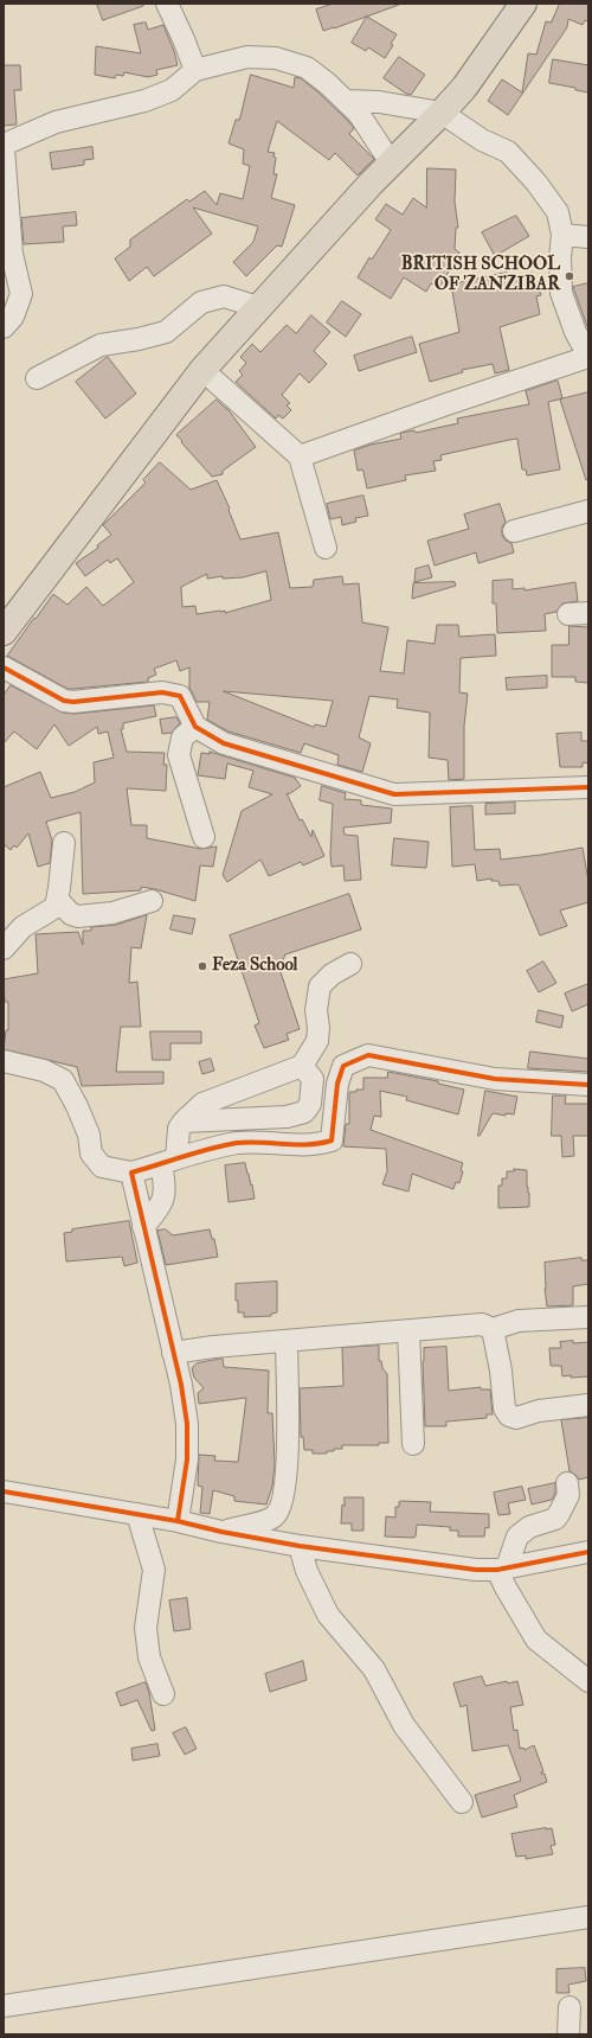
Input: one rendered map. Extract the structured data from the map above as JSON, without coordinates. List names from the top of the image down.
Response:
{
  "places": ["BRITISH SCHOOL OF ZANZIBAR", "Feza School"]
}
